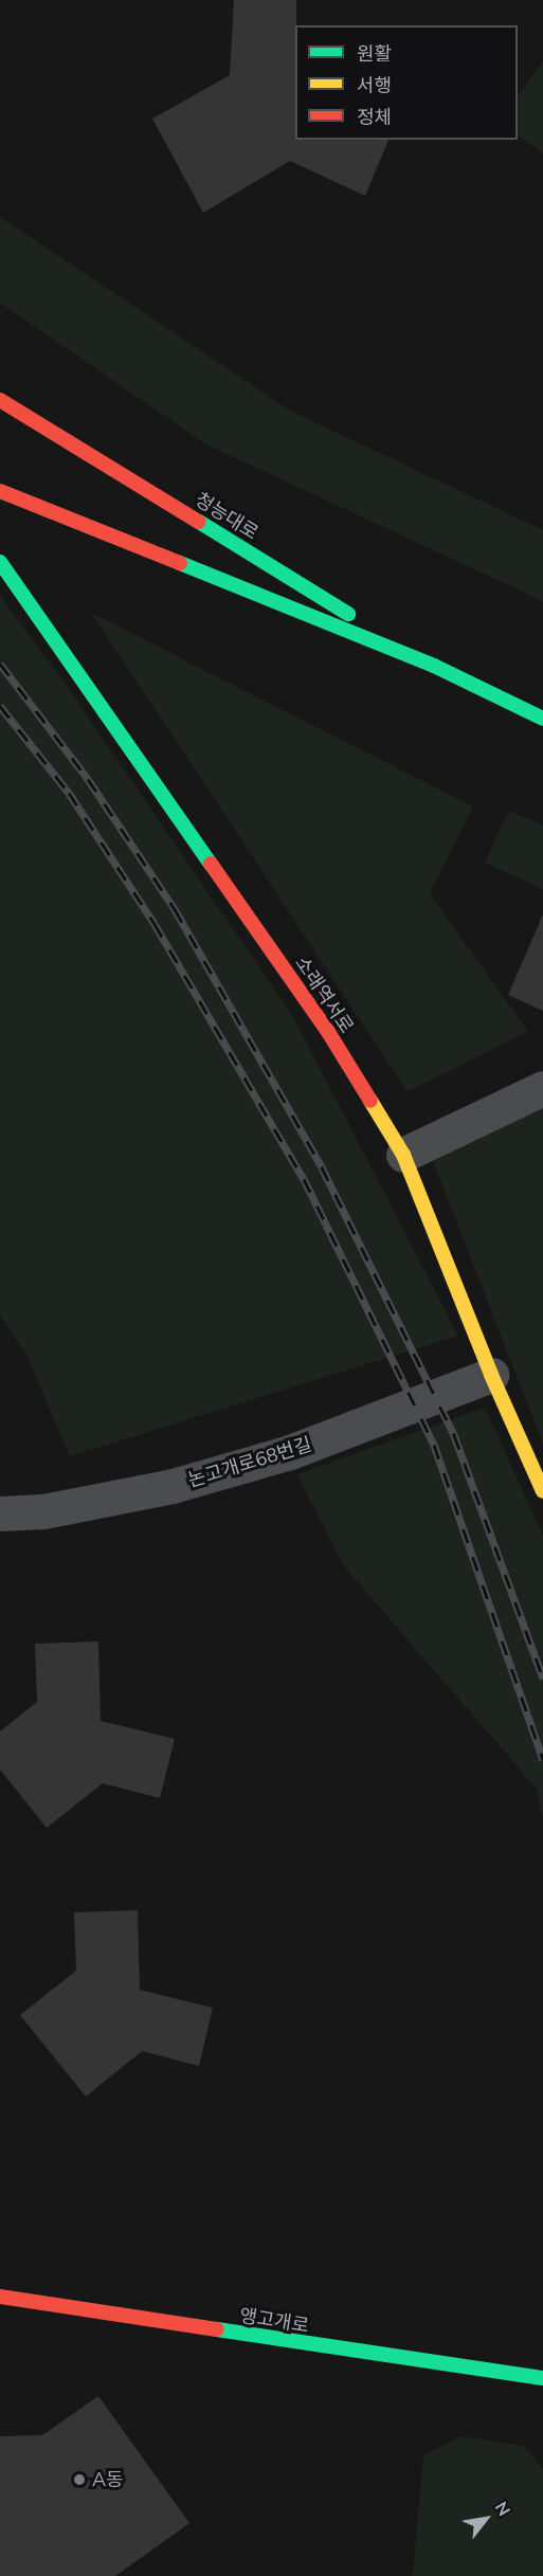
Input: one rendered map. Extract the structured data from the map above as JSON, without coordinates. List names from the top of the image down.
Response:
{
  "streets": {
    "street": [
      "청능대로",
      "소래역서로",
      "논고개로68번길",
      "앵고개로"
    ]
  },
  "crossings": [
    ["소래역서로", "논고개로68번길"]
  ],
  "places": ["A동"],
  "legend": ["원활", "서행", "정체"],
  "north": "top right"
}
